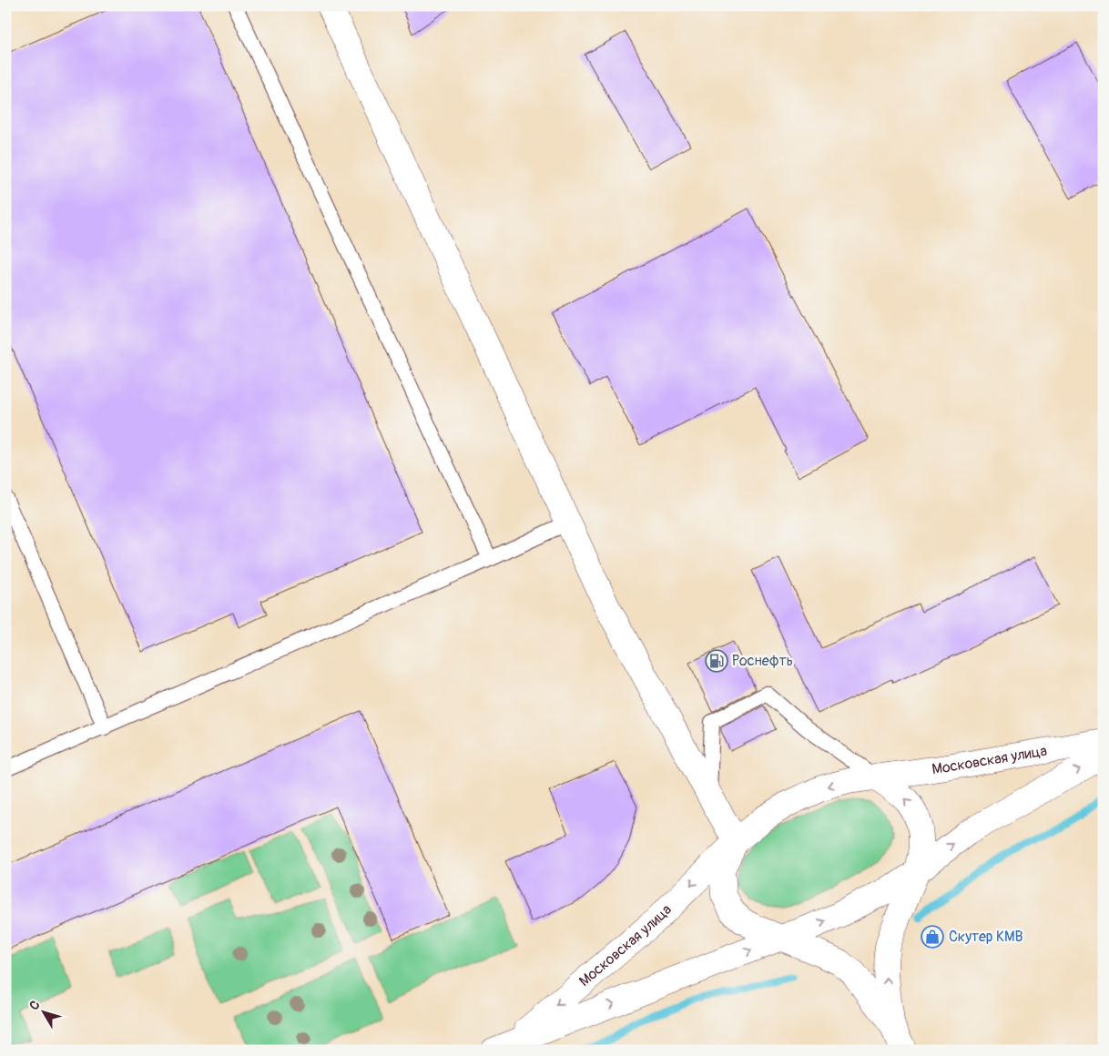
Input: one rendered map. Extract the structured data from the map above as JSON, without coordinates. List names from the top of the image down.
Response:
{
  "streets": {
    "street": ["Московская улица"]
  },
  "places": {
    "fuel station": ["Роснефть"],
    "shop": ["Скутер КМВ"]
  },
  "north": "top left"
}
